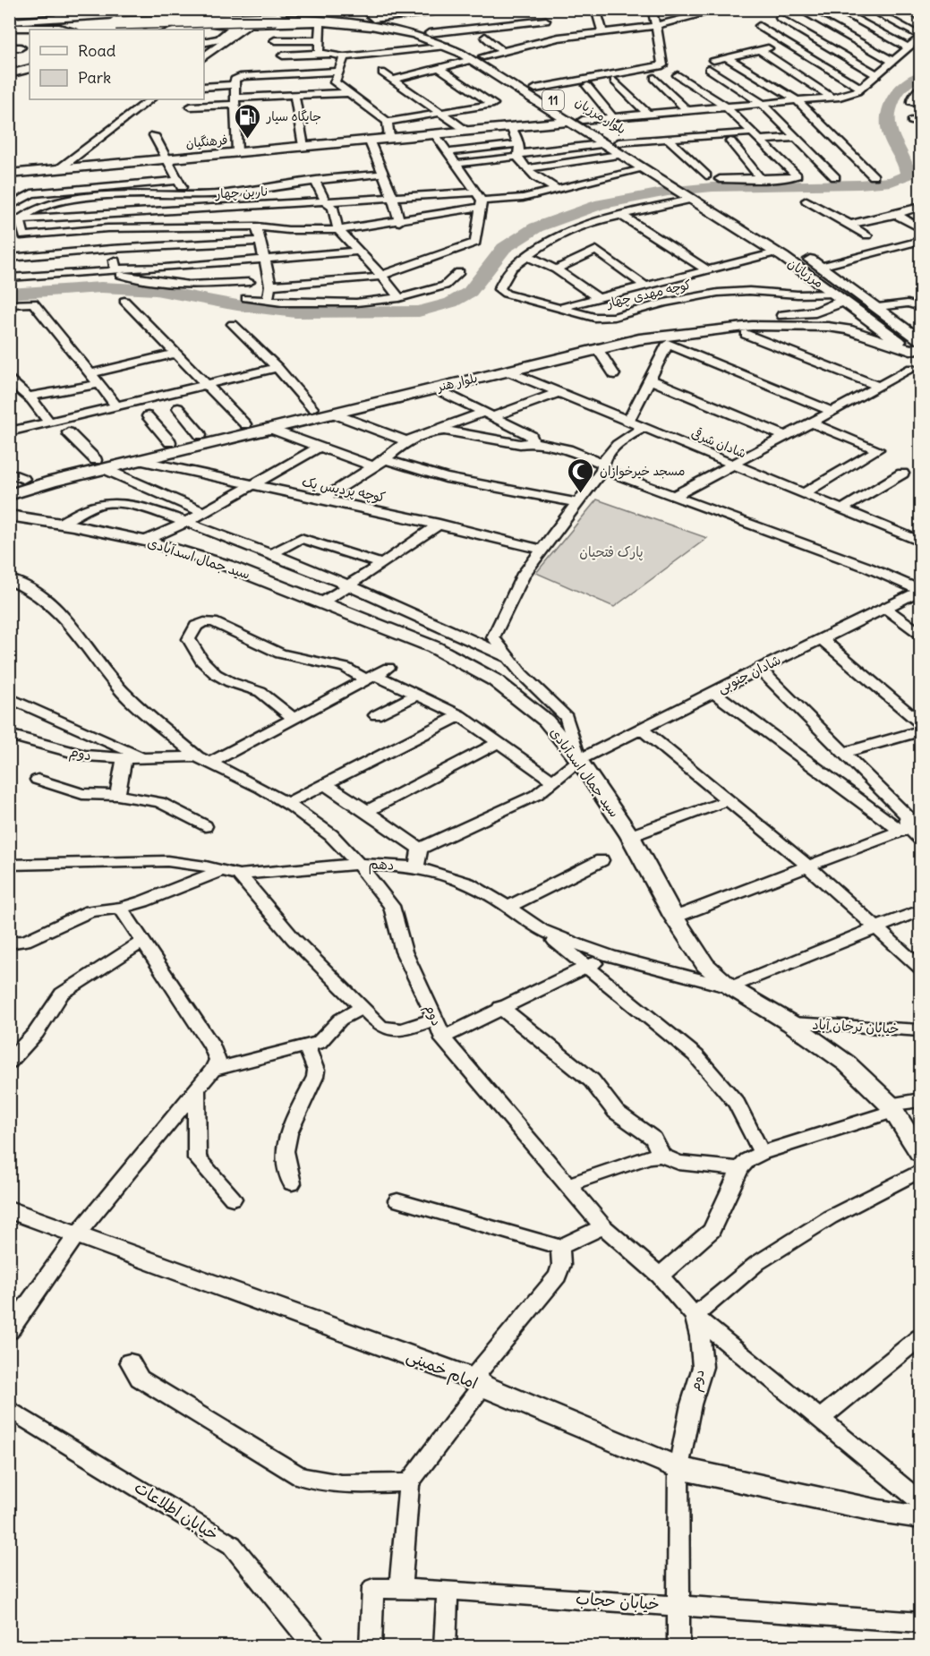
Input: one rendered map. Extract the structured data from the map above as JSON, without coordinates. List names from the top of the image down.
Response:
{
  "streets": {
    "main road": [
      "11",
      "بلوار مرزبان",
      "فرهنگیان",
      "مرزبانان",
      "بلوار هنر",
      "سید جمال اسدآبادی",
      "امام خمینی"
    ],
    "street": [
      "نارین چهار",
      "کوچه مهدی چهار",
      "شادان شرقی",
      "کوچه پردیس یک",
      "شادان جنوبی",
      "دوم",
      "دهم",
      "خیابان ترخان آباد",
      "خیابان اطلاعات",
      "خیابان حجاب"
    ]
  },
  "crossings": [
    ["11", "بلوار مرزبان"],
    ["بلوار مرزبان", "فرهنگیان"],
    ["بلوار مرزبان", "مرزبانان"],
    ["بلوار مرزبان", "کوچه مهدی چهار"],
    ["مرزبانان", "کوچه مهدی چهار"],
    ["مرزبانان", "بلوار هنر"],
    ["کوچه مهدی چهار", "بلوار هنر"],
    ["بلوار هنر", "شادان شرقی"],
    ["بلوار هنر", "کوچه پردیس یک"],
    ["سید جمال اسدآبادی", "شادان جنوبی"],
    ["سید جمال اسدآبادی", "دهم"],
    ["سید جمال اسدآبادی", "خیابان ترخان آباد"],
    ["دوم", "دهم"],
    ["دوم", "امام خمینی"],
    ["دوم", "خیابان حجاب"]
  ],
  "parks": ["پارک فتحیان"],
  "places": {
    "fuel station": ["جایگاه سیار"],
    "mosque": ["مسجد خیرخوازان"]
  },
  "legend": ["Road", "Park"]
}
